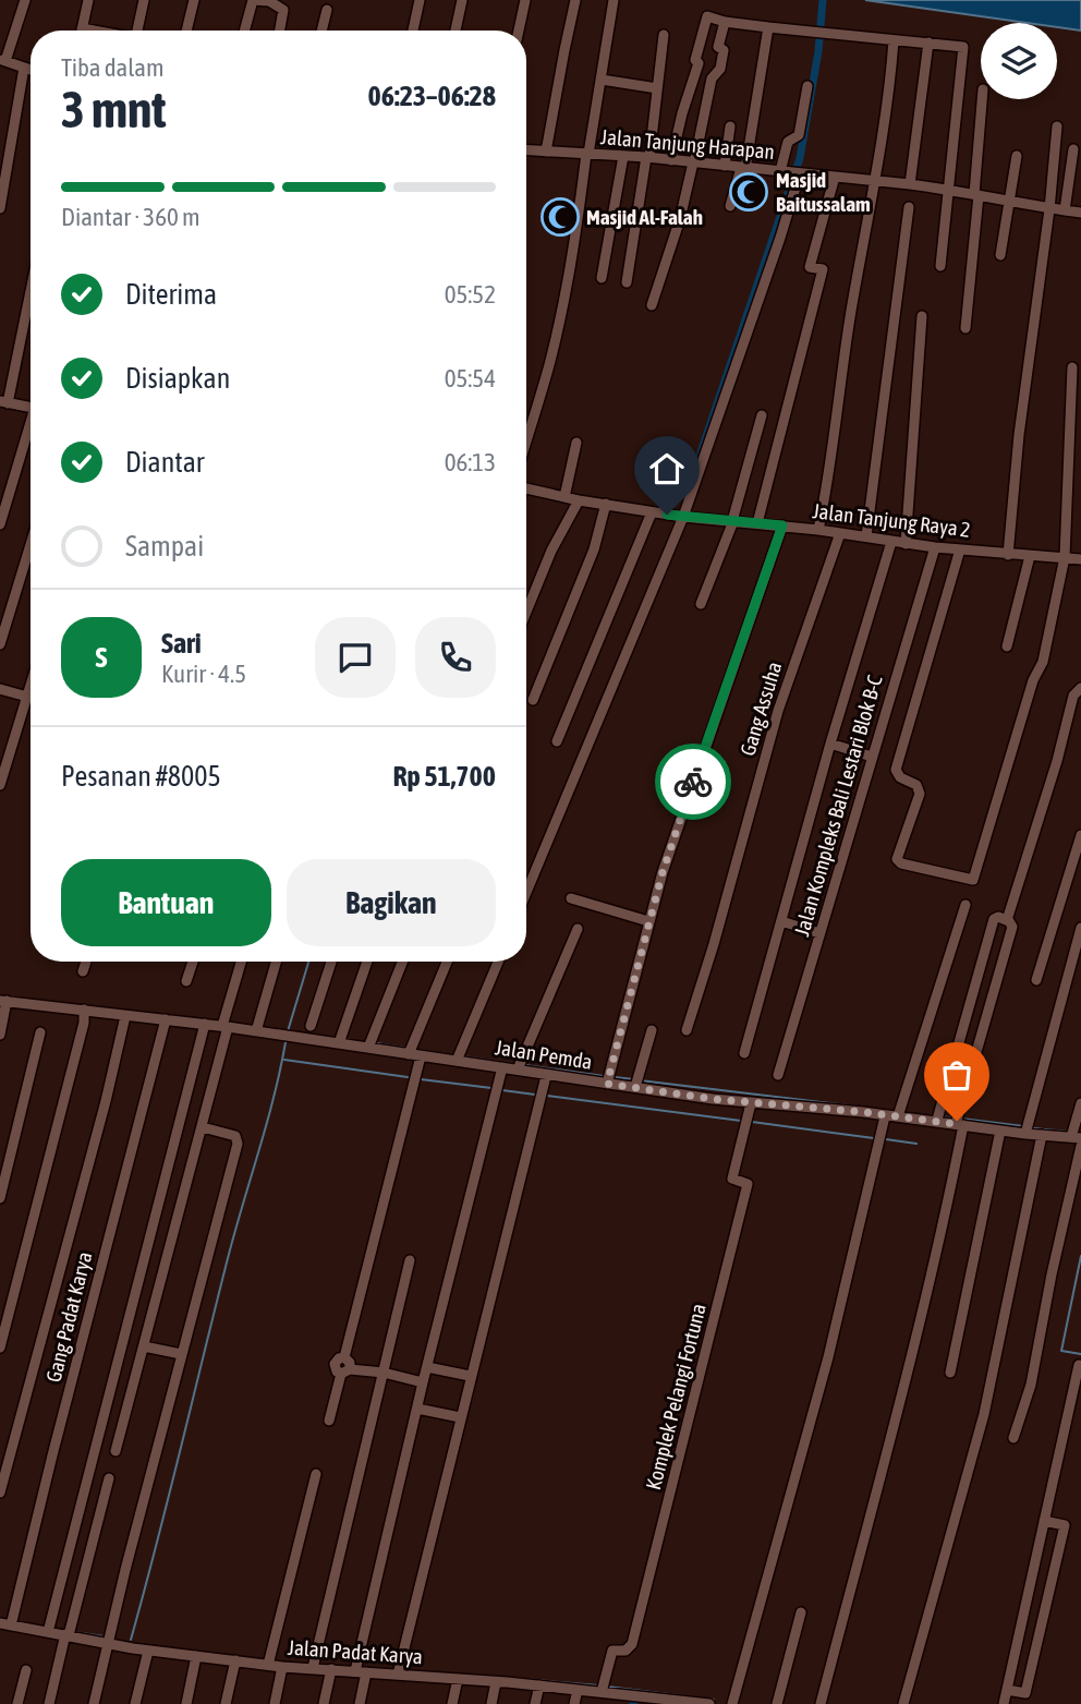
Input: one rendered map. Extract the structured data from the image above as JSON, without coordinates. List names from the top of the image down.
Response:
{
  "streets": {
    "street": [
      "Jalan Tanjung Harapan",
      "Jalan Tanjung Raya 2",
      "Gang Assuha",
      "Jalan Kompleks Bali Lestari Blok B-C",
      "Jalan Pemda",
      "Gang Padat Karya",
      "Komplek Pelangi Fortuna",
      "Jalan Padat Karya"
    ]
  },
  "crossings": [
    ["Jalan Tanjung Raya 2", "Gang Assuha"],
    ["Jalan Tanjung Raya 2", "Jalan Kompleks Bali Lestari Blok B-C"],
    ["Jalan Pemda", "Gang Padat Karya"],
    ["Jalan Pemda", "Komplek Pelangi Fortuna"],
    ["Gang Padat Karya", "Jalan Padat Karya"],
    ["Komplek Pelangi Fortuna", "Jalan Padat Karya"]
  ],
  "places": {
    "mosque": ["Masjid Baitussalam", "Masjid Al-Falah"]
  },
  "page": {
    "heading": ["3 mnt", "Tiba dalam", "06:23–06:28"],
    "panel": [
      "Sari",
      "Kurir · 4.5",
      "Pesanan #8005",
      "Rp 51,700"
    ],
    "bar": "Diantar · 360 m",
    "list": [
      ["Diterima", "05:52"],
      ["Disiapkan", "05:54"],
      ["Diantar", "06:13"],
      "Sampai"
    ],
    "round": "S",
    "buttons": ["Bantuan", "Bagikan"]
  }
}
